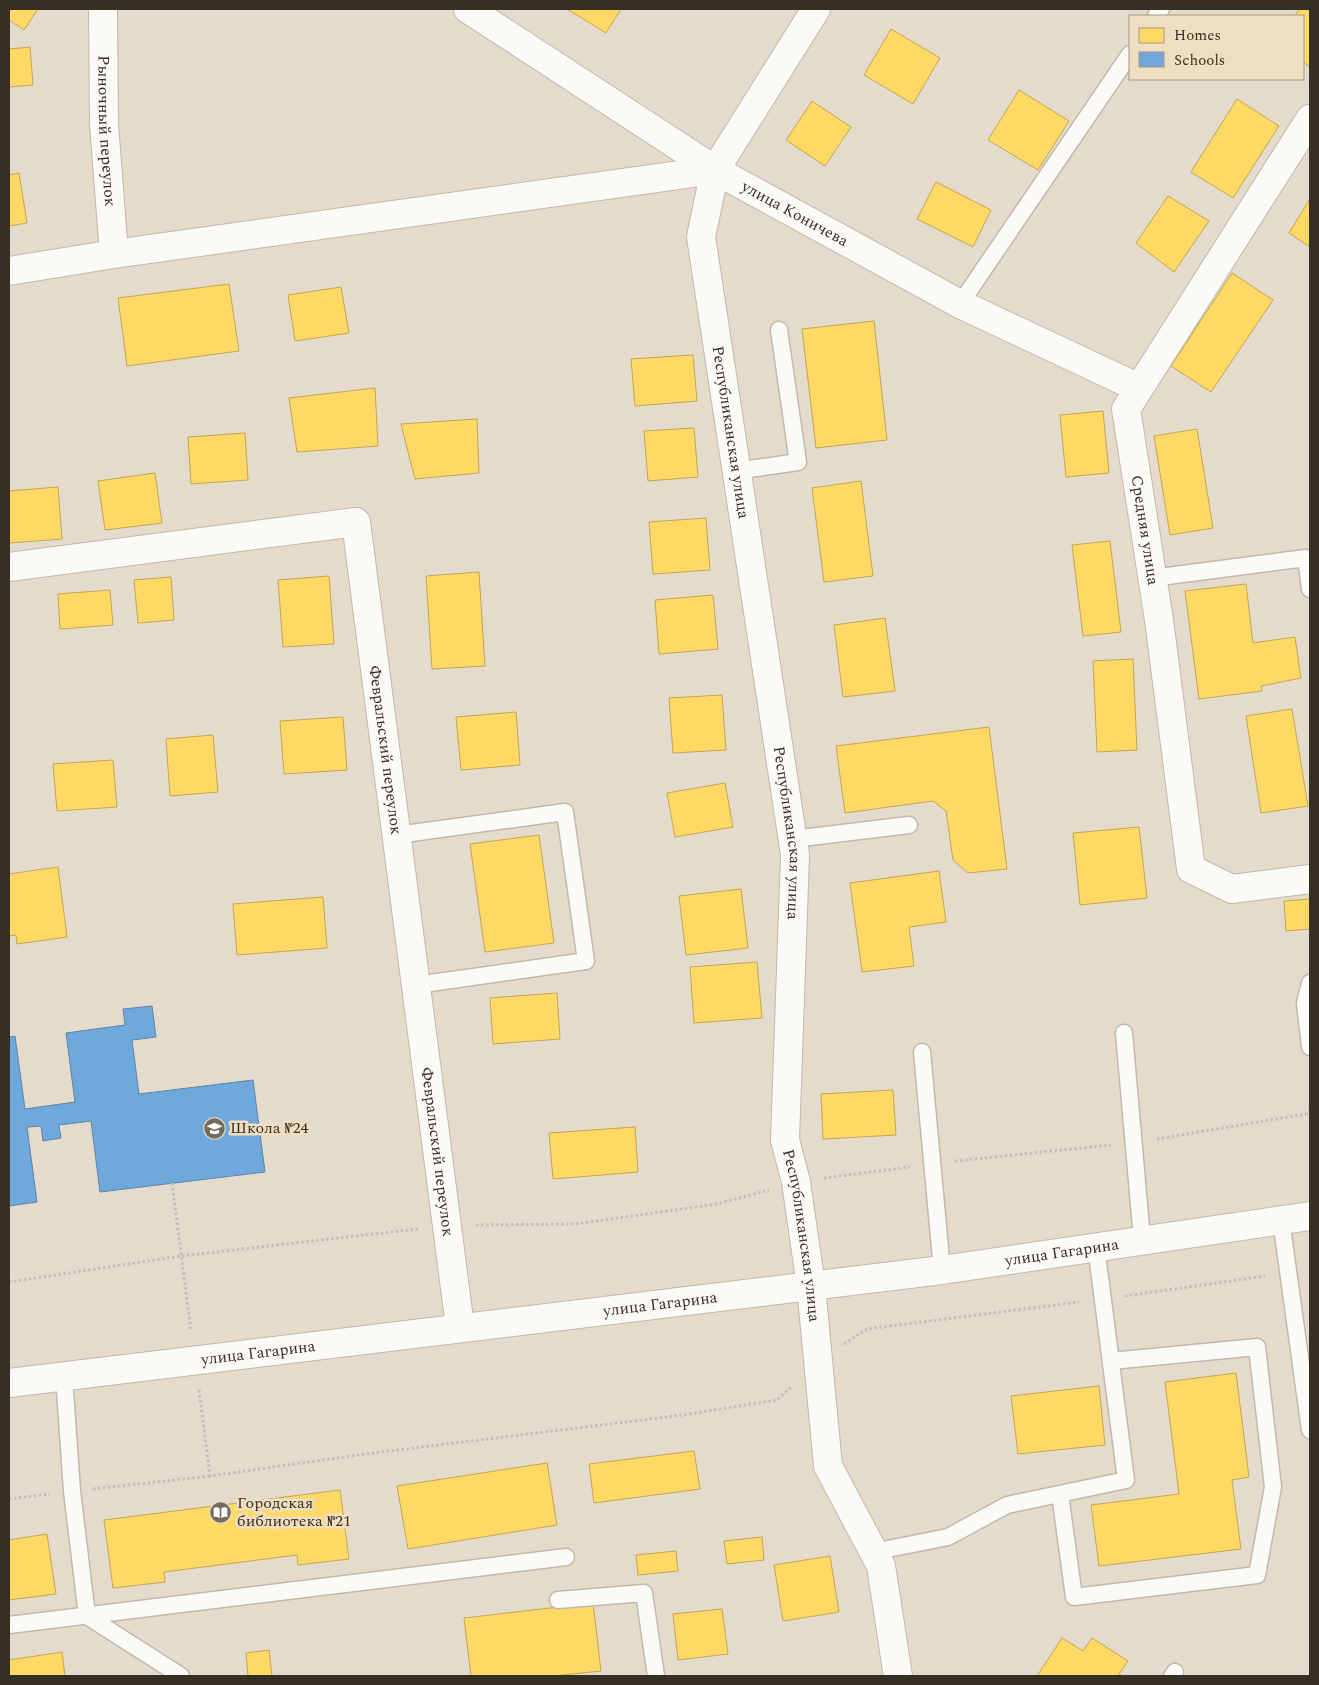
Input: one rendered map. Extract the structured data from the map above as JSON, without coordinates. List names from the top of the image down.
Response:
{
  "streets": {
    "street": [
      "Рыночный переулок",
      "улица Коничева",
      "Республиканская улица",
      "Средняя улица",
      "Февральский переулок",
      "улица Гагарина"
    ]
  },
  "crossings": [
    ["улица Коничева", "Республиканская улица"],
    ["улица Коничева", "Средняя улица"],
    ["Республиканская улица", "улица Гагарина"],
    ["Февральский переулок", "улица Гагарина"]
  ],
  "places": {
    "school or university": ["Школа №24"],
    "library": ["Городская библиотека №21"]
  },
  "legend": ["Homes", "Schools"]
}
